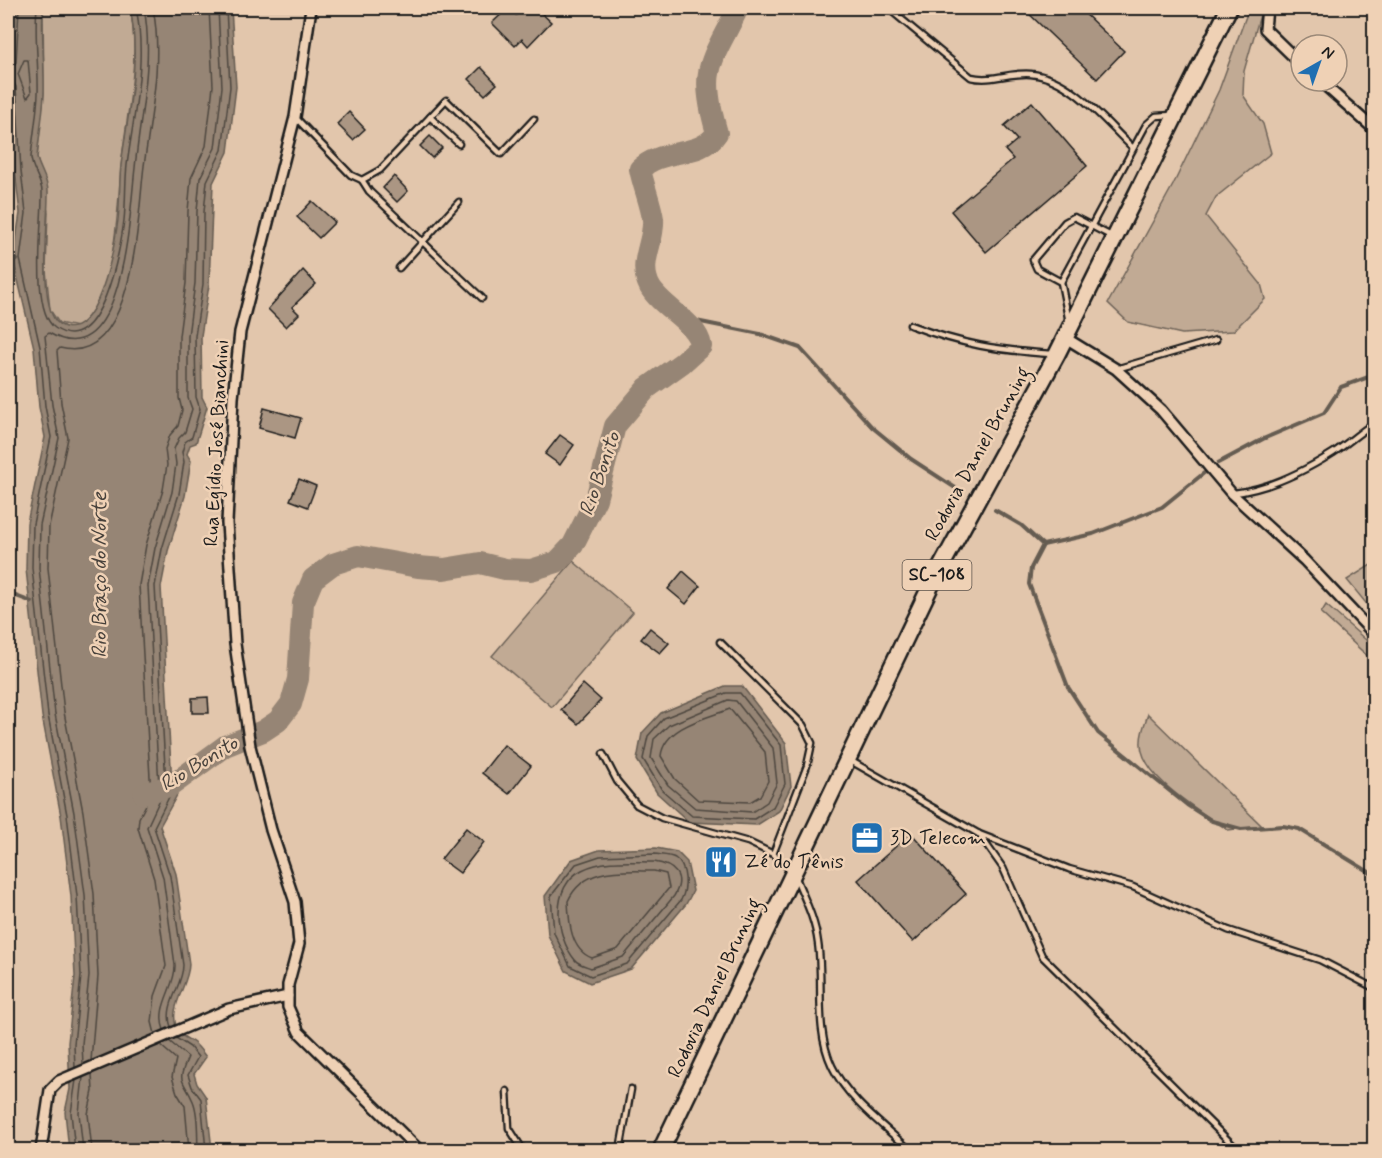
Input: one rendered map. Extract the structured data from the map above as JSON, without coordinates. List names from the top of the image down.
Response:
{
  "streets": {
    "main road": ["Rodovia Daniel Bruning", "SC-108"],
    "street": ["Rua Egídio José Bianchini"]
  },
  "water": ["Rio Bonito", "Rio Braço do Norte"],
  "places": {
    "office": ["3D Telecom"],
    "restaurant": ["Zé do Tênis"]
  },
  "north": "top right"
}
